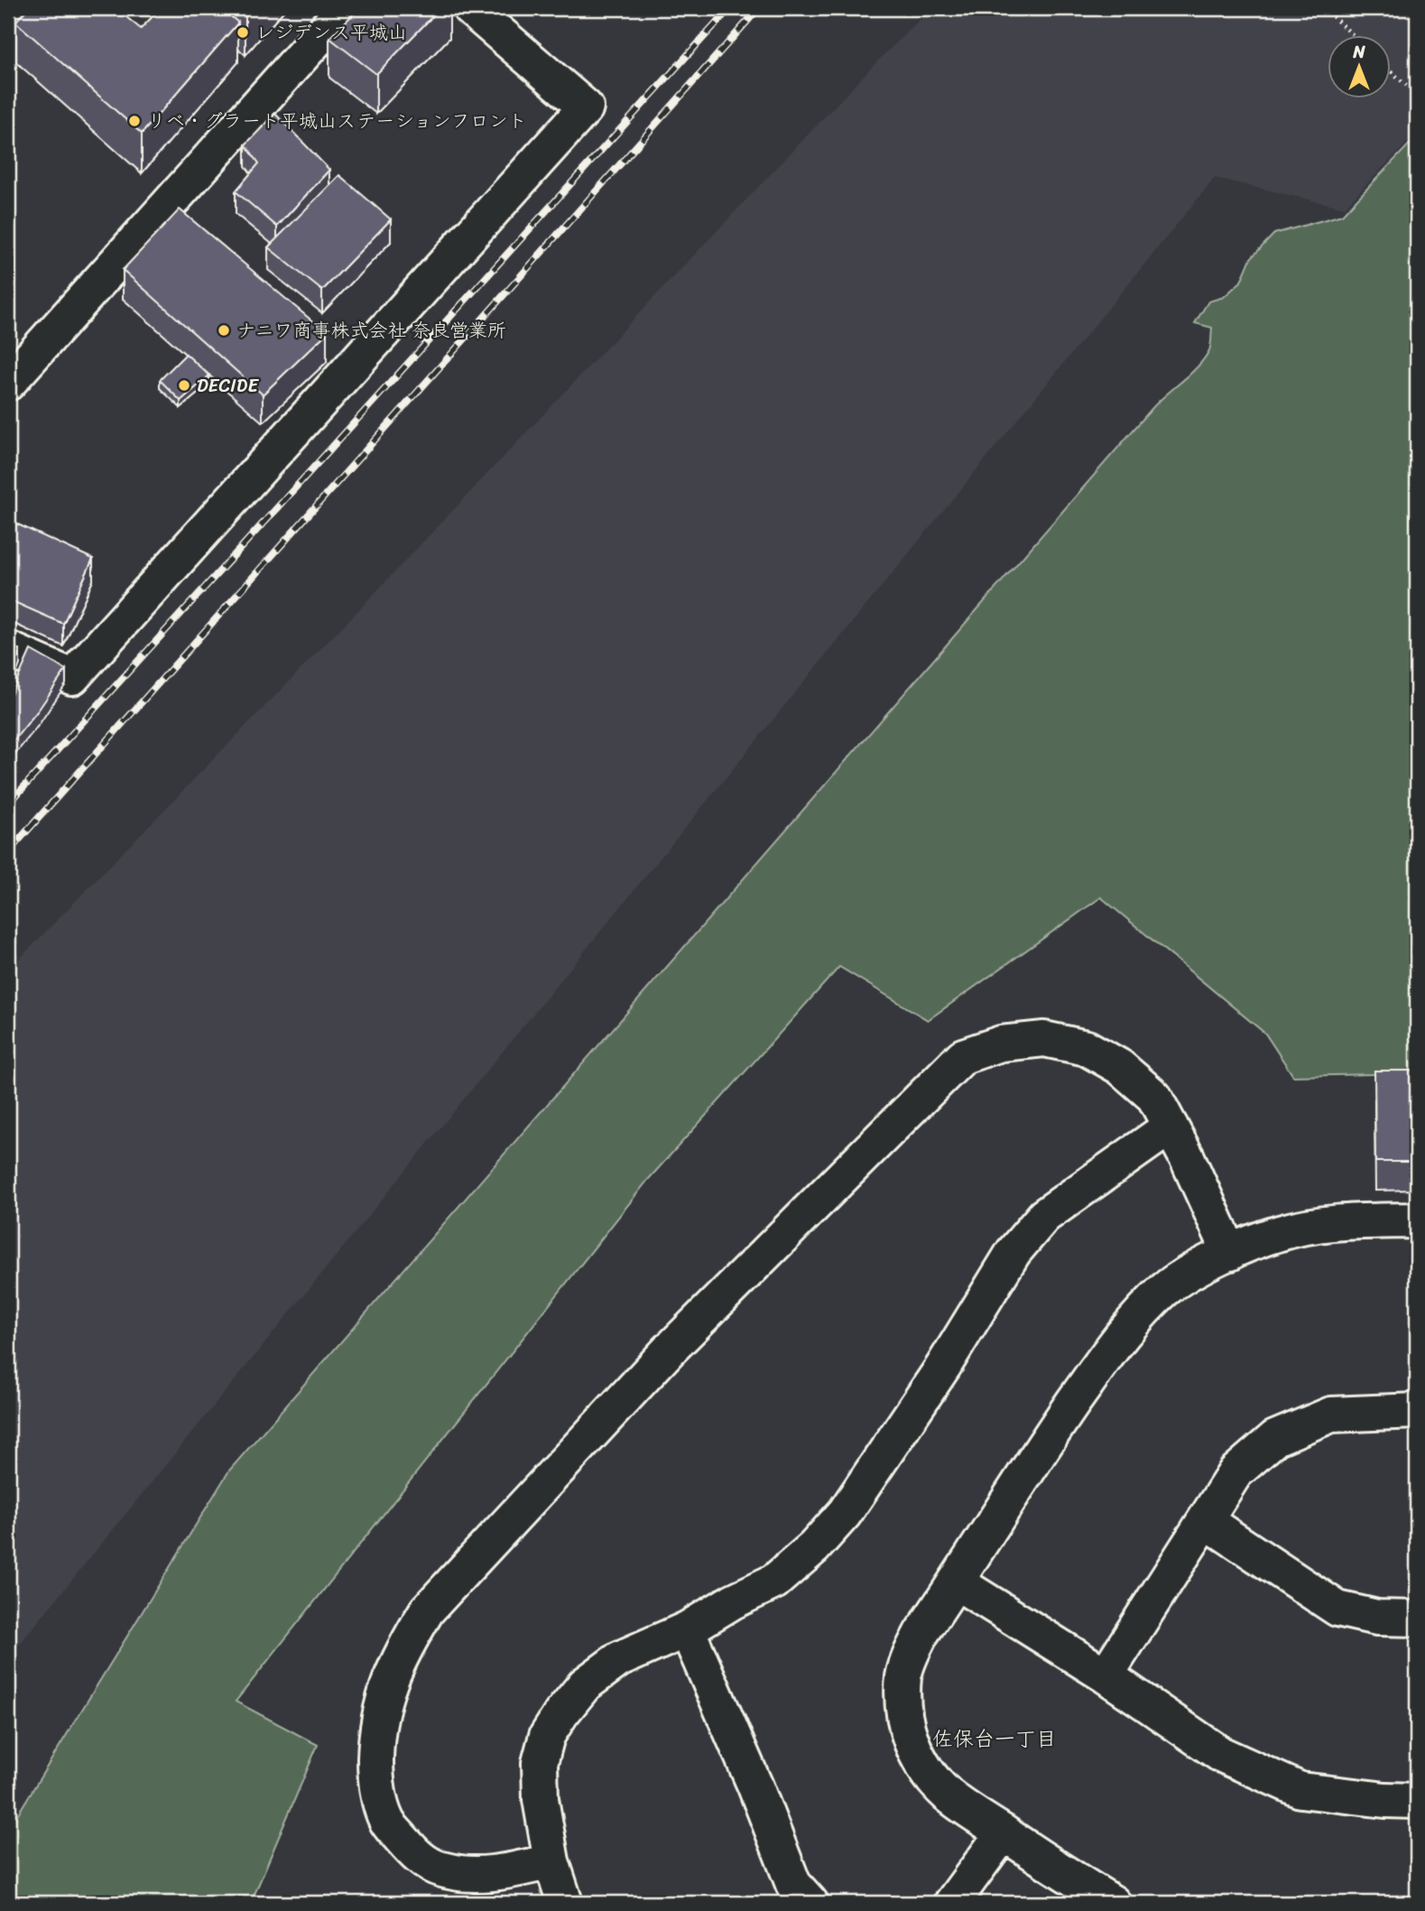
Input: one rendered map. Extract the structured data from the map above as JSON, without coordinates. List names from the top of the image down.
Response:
{
  "districts": ["佐保台一丁目"],
  "places": [
    "レジデンス平城山",
    "リベ・グラート平城山ステーションフロント",
    "ナニワ商事株式会社 奈良営業所",
    "DECIDE"
  ],
  "north": "top"
}
